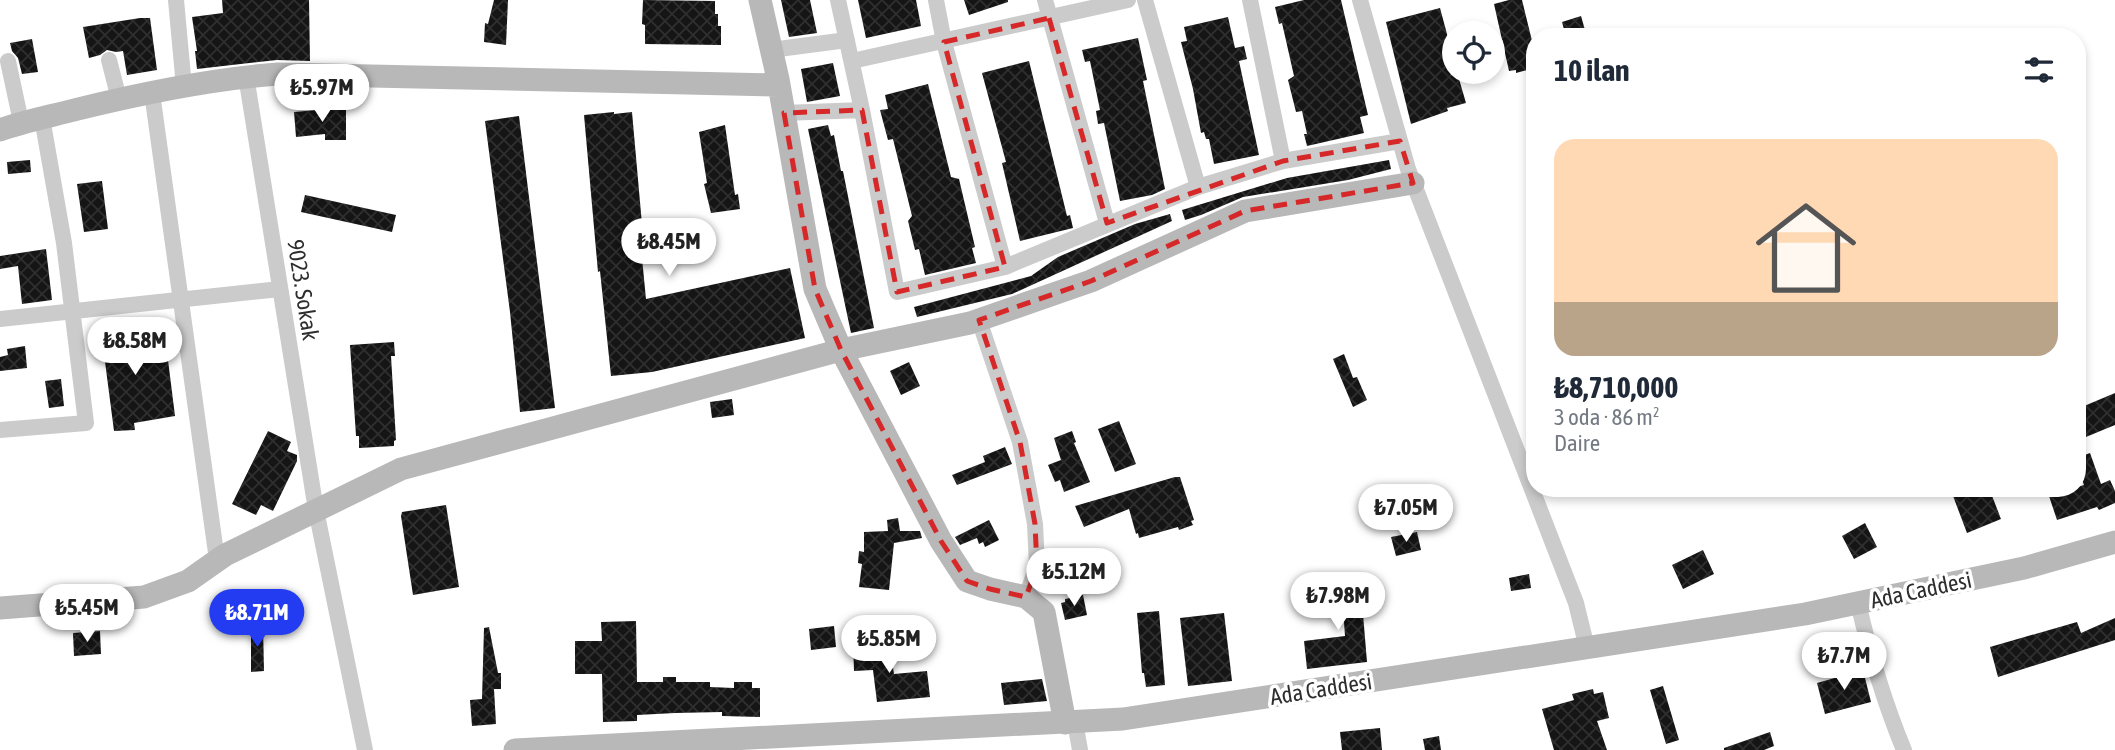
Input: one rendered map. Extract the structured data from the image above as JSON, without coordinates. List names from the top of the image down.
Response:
{
  "streets": {
    "main road": ["Ada Caddesi"],
    "street": ["9023. Sokak"]
  },
  "page": {
    "heading": "10 ilan",
    "price": [
      "₺5.97M",
      "₺8.45M",
      "₺8.58M",
      "₺7.05M",
      "₺5.12M",
      "₺7.98M",
      "₺5.45M",
      "₺8.71M",
      "₺5.85M",
      "₺7.7M"
    ],
    "list": [
      {
        "name": "₺8,710,000",
        "note": "3 oda · 86 m² · Daire"
      }
    ]
  }
}
